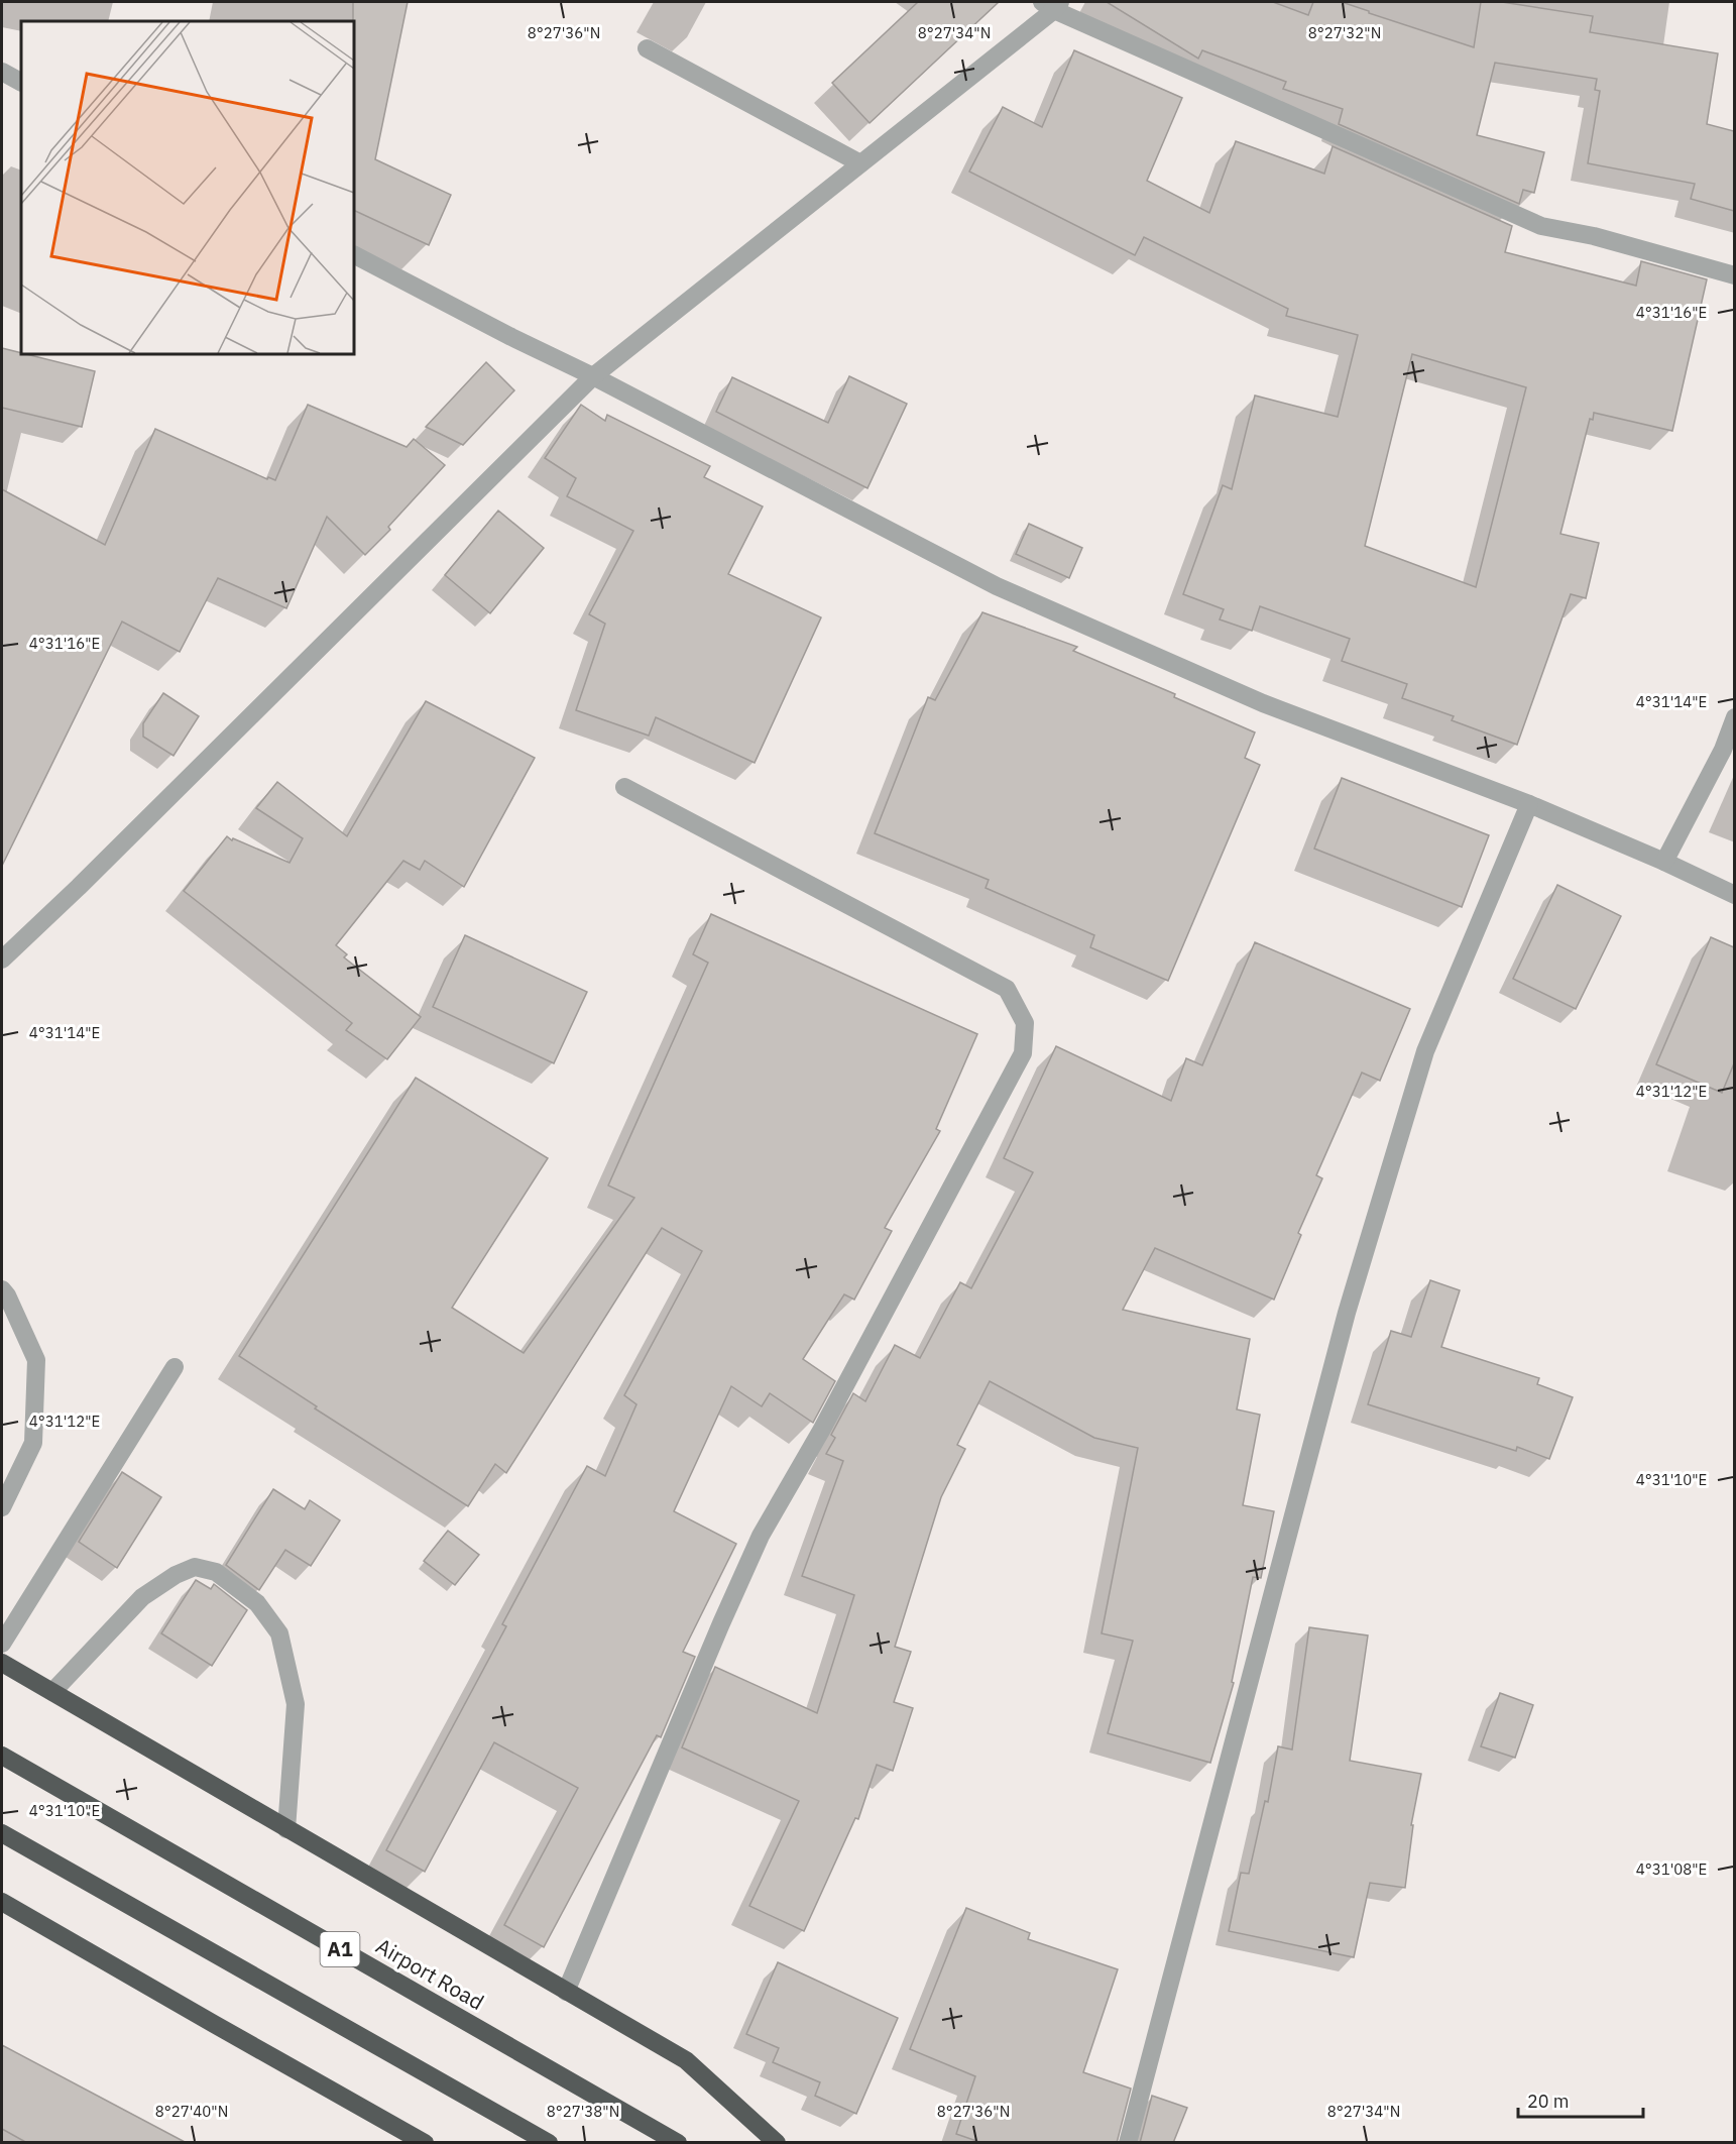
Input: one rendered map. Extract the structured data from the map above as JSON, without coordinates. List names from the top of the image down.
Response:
{
  "streets": {
    "highway": ["A1", "Airport Road"]
  },
  "scale_bar": "20 m",
  "coordinates": [
    "8°27'36\"N",
    "8°27'32\"N",
    "8°27'34\"N",
    "4°31'16\"E",
    "4°31'14\"E",
    "4°31'12\"E",
    "4°31'10\"E",
    "4°31'08\"E",
    "8°27'40\"N",
    "8°27'38\"N"
  ]
}
